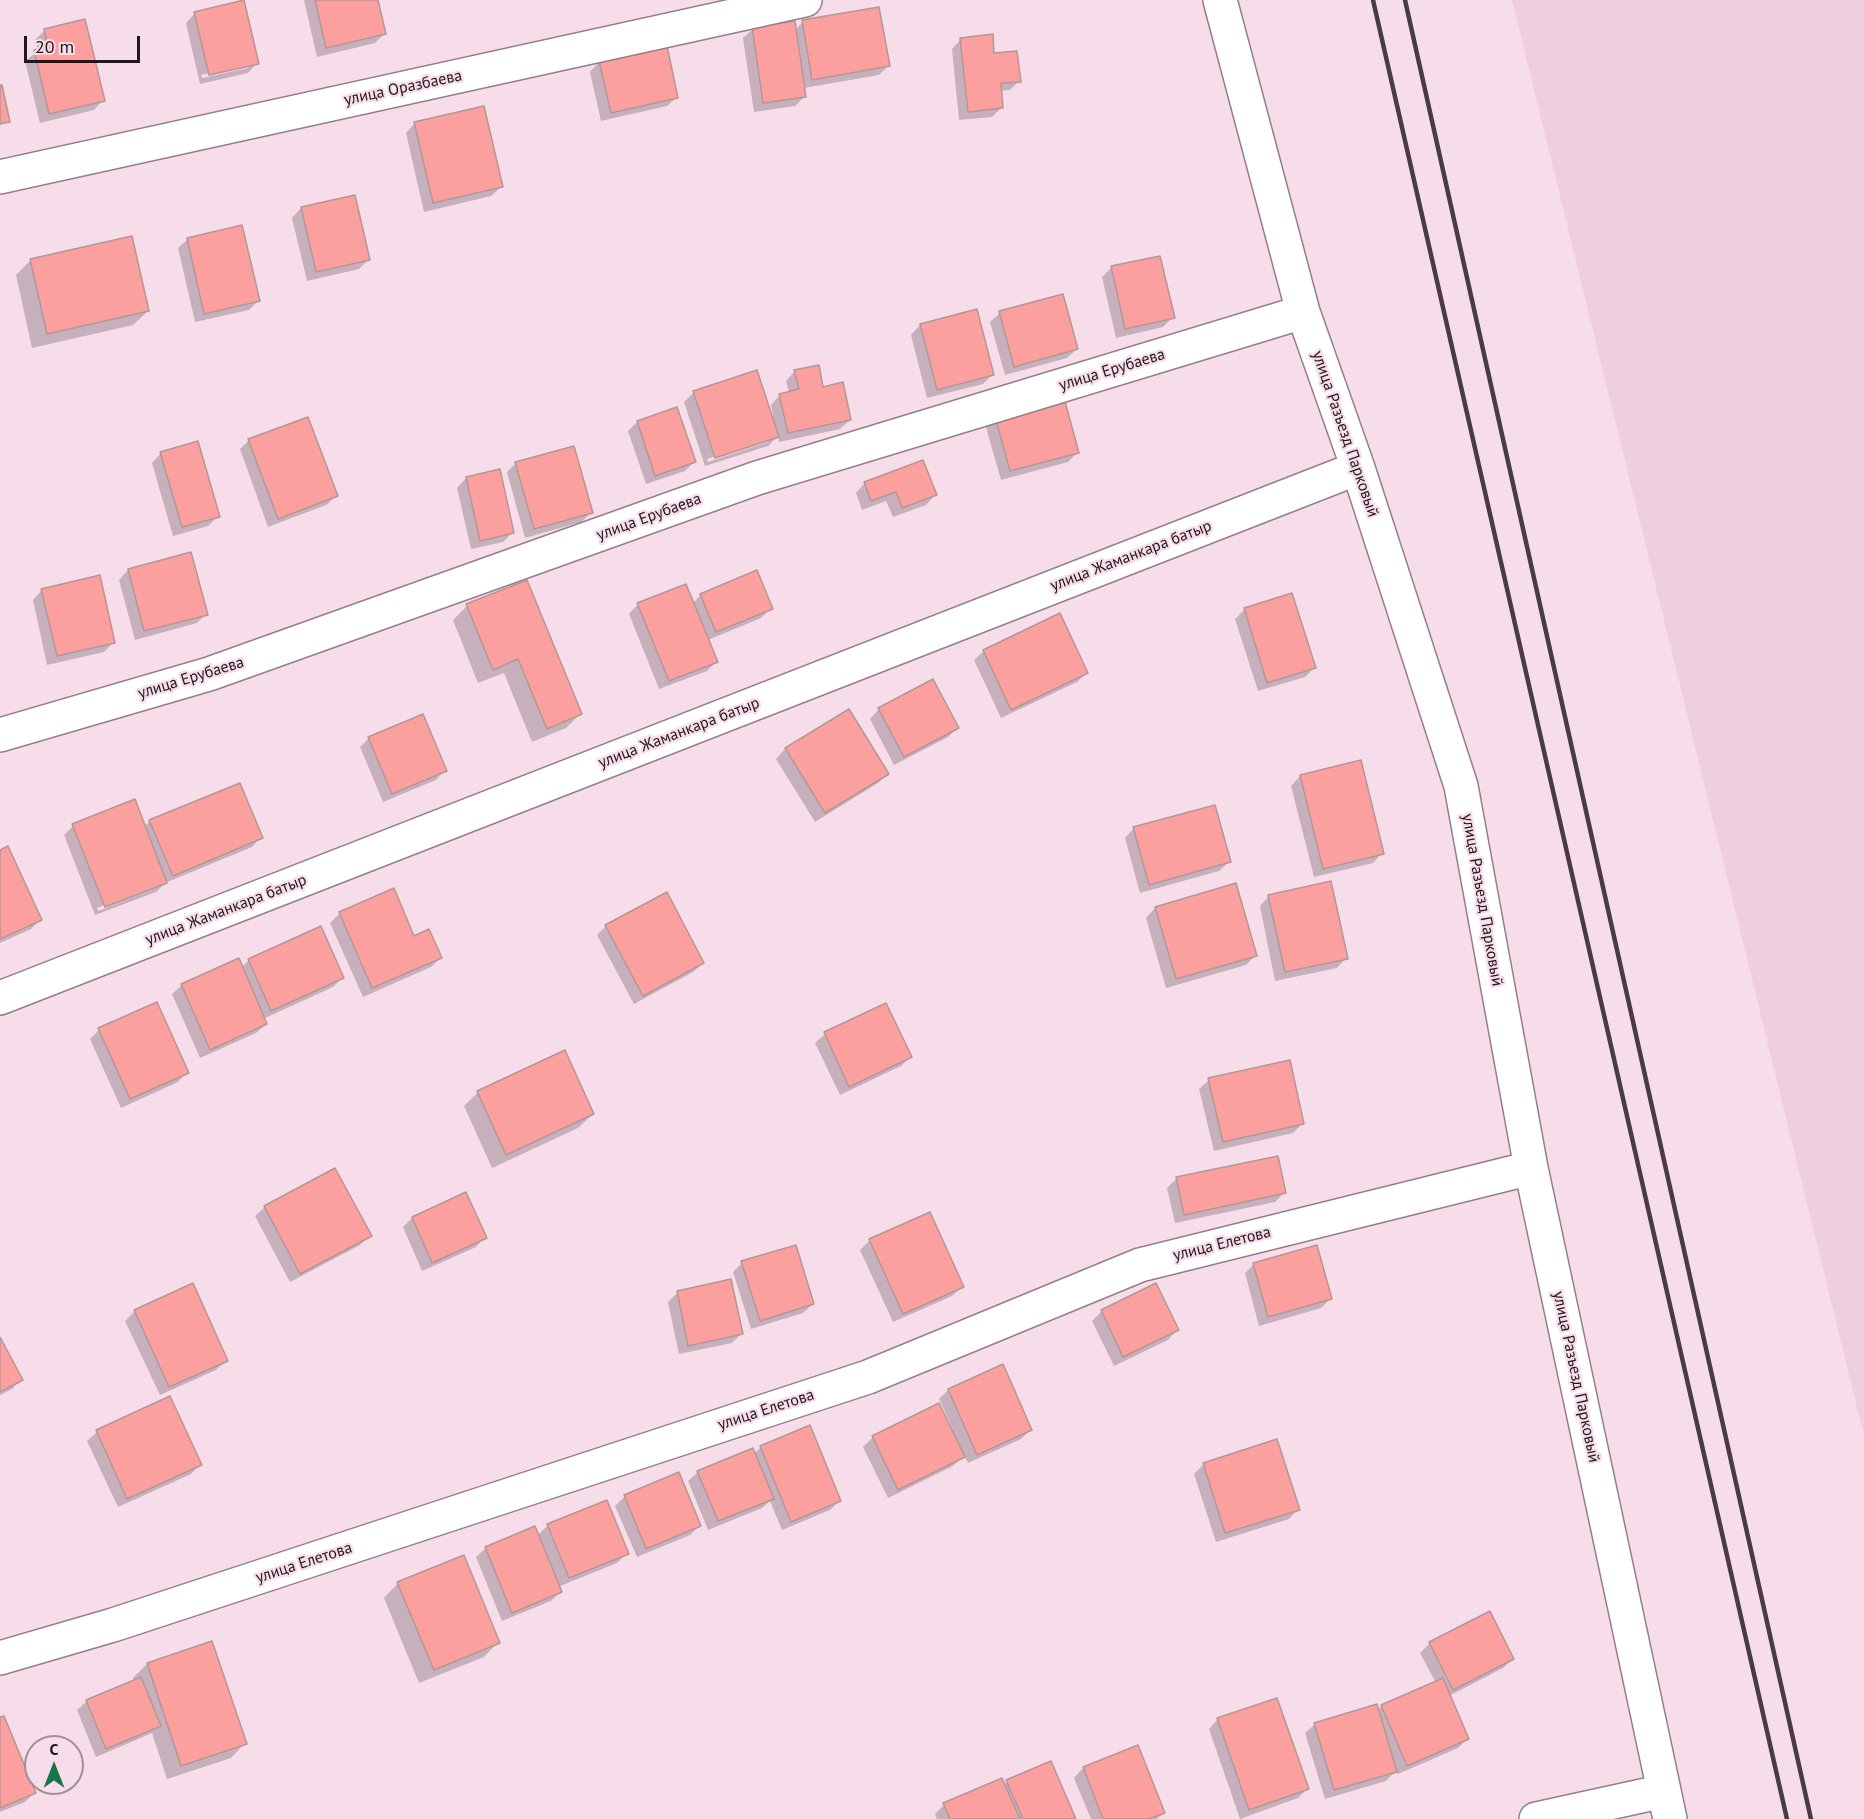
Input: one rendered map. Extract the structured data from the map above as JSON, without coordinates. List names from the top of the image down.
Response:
{
  "streets": {
    "street": [
      "улица Оразбаева",
      "улица Ерубаева",
      "улица Разъезд Парковый",
      "улица Жаманкара батыр",
      "улица Елетова"
    ]
  },
  "crossings": [
    ["улица Ерубаева", "улица Разъезд Парковый"],
    ["улица Разъезд Парковый", "улица Жаманкара батыр"],
    ["улица Разъезд Парковый", "улица Елетова"]
  ],
  "scale_bar": "20 m",
  "north": "top"
}
